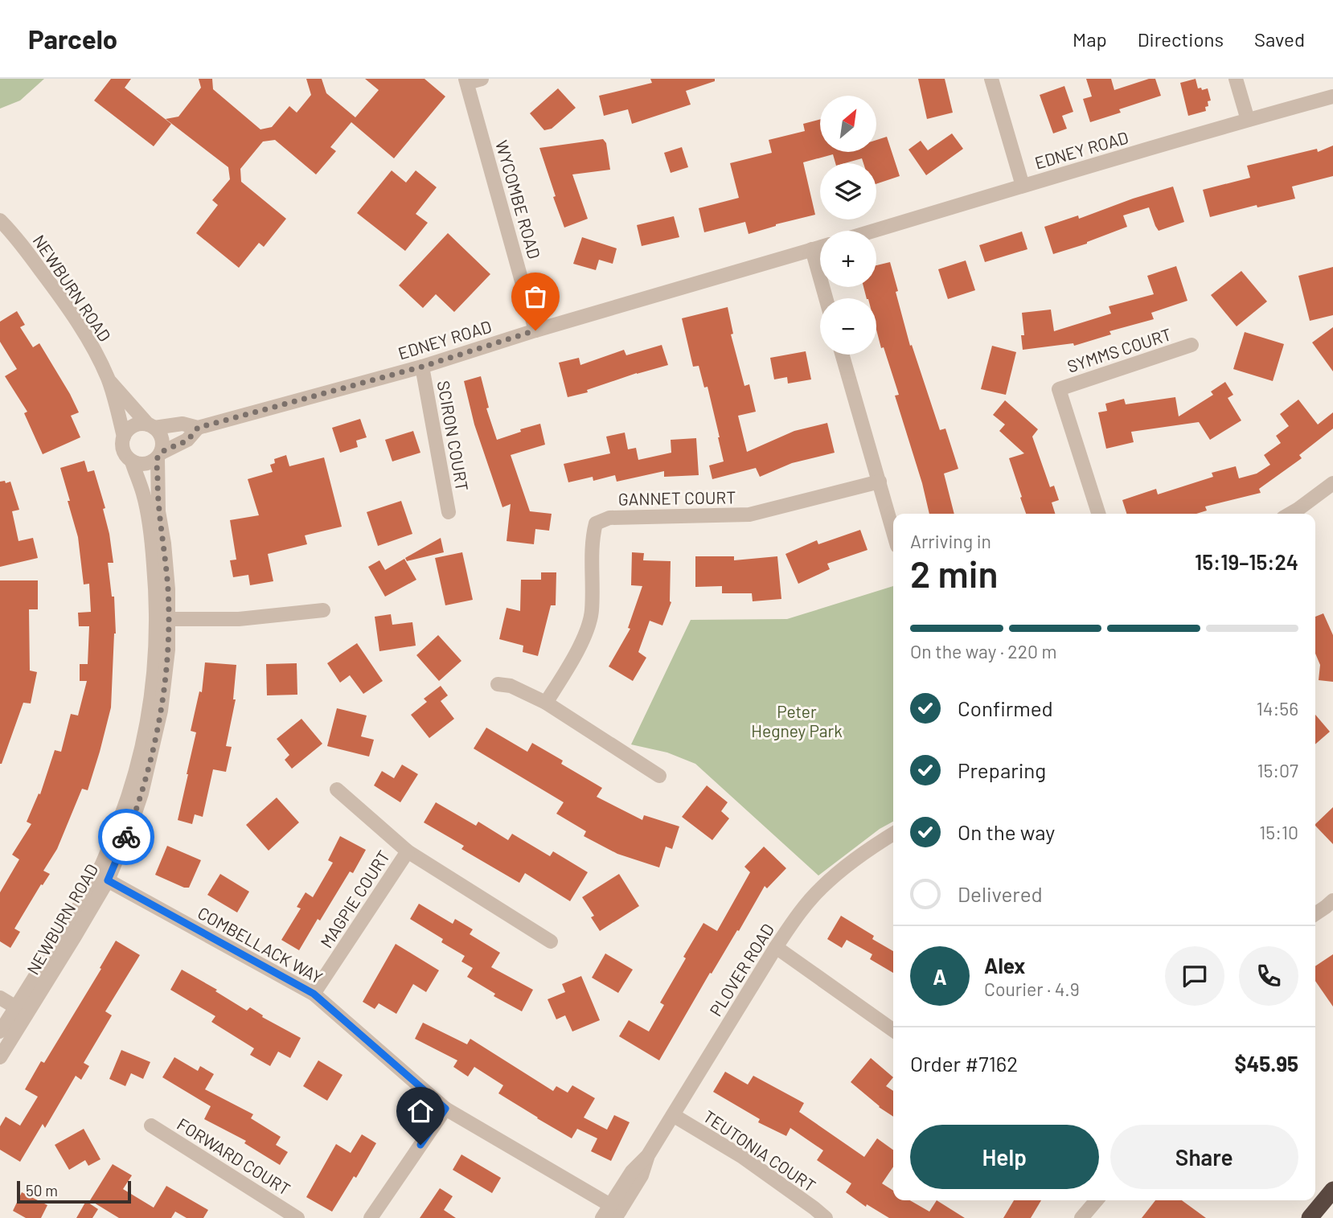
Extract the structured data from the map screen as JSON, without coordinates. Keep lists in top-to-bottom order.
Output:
{
  "streets": {
    "street": [
      "EDNEY ROAD",
      "WYCOMBE ROAD",
      "NEWBURN ROAD",
      "SYMMS COURT",
      "SCIRON COURT",
      "GANNET COURT",
      "MAGPIE COURT",
      "COMBELLACK WAY",
      "PLOVER ROAD",
      "TEUTONIA COURT",
      "FORWARD COURT"
    ]
  },
  "crossings": [
    ["EDNEY ROAD", "WYCOMBE ROAD"],
    ["EDNEY ROAD", "NEWBURN ROAD"],
    ["EDNEY ROAD", "SCIRON COURT"],
    ["NEWBURN ROAD", "COMBELLACK WAY"],
    ["MAGPIE COURT", "COMBELLACK WAY"],
    ["COMBELLACK WAY", "PLOVER ROAD"],
    ["PLOVER ROAD", "TEUTONIA COURT"]
  ],
  "parks": ["Peter Hegney Park"],
  "scale_bar": "50 m",
  "north": "top right",
  "page": {
    "header": "Parcelo",
    "nav": ["Map", "Directions", "Saved"],
    "map_buttons": ["+", "−"],
    "heading": ["2 min", "Arriving in", "15:19–15:24"],
    "panel": [
      "Alex",
      "Courier · 4.9",
      "Order #7162",
      "$45.95"
    ],
    "bar": "On the way · 220 m",
    "list": [
      ["Confirmed", "14:56"],
      ["Preparing", "15:07"],
      ["On the way", "15:10"],
      "Delivered"
    ],
    "round": "A",
    "buttons": ["Help", "Share"],
    "scale": "50 m"
  }
}
